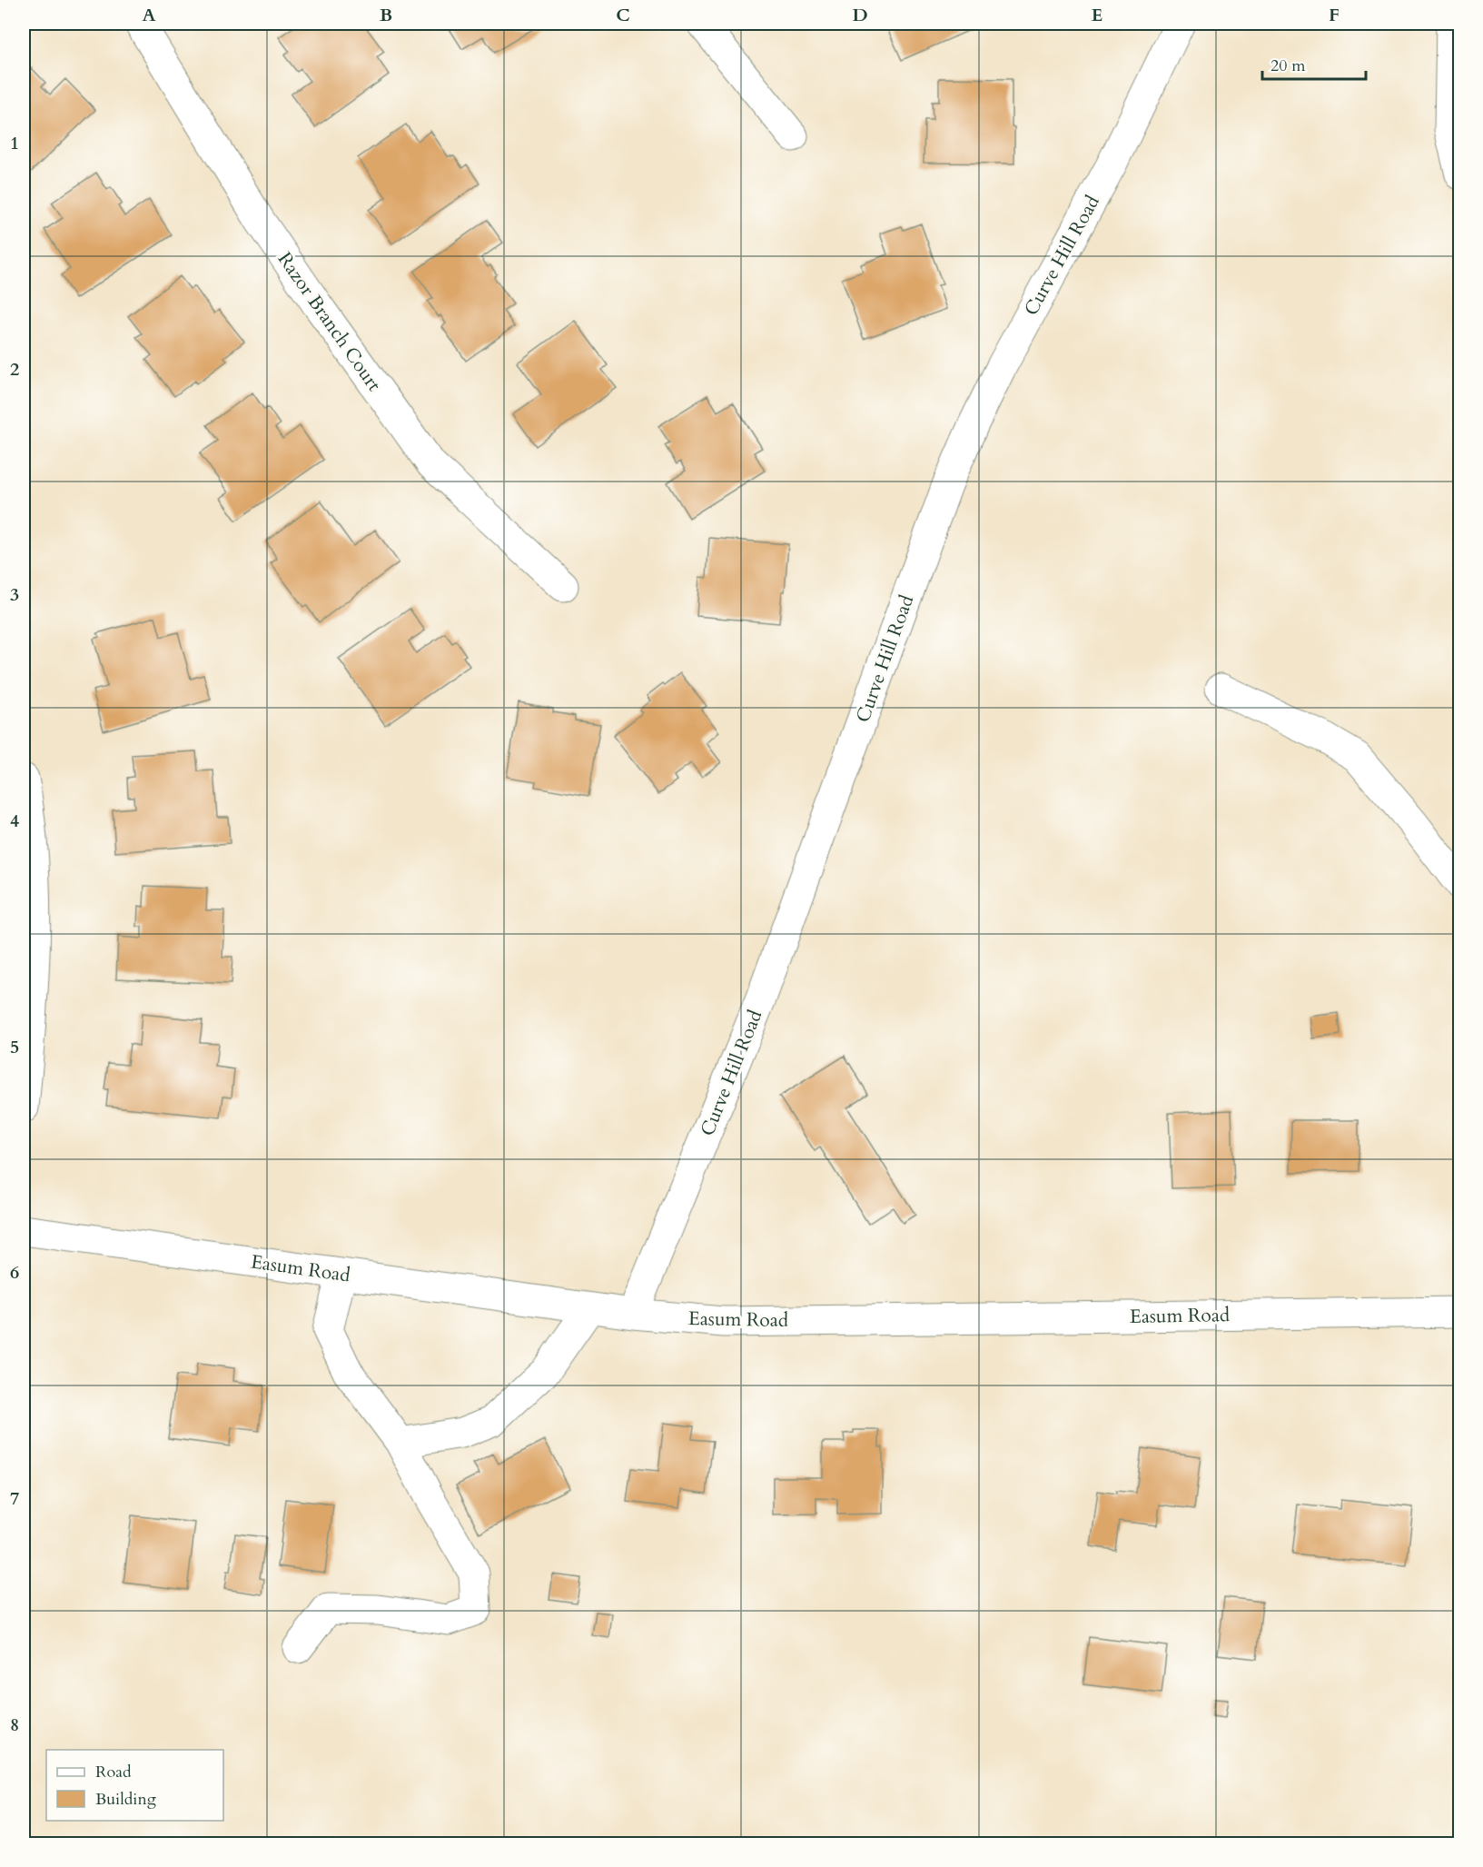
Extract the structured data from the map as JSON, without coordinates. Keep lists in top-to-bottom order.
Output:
{
  "streets": {
    "street": ["Curve Hill Road", "Razor Branch Court", "Easum Road"]
  },
  "crossings": [
    ["Curve Hill Road", "Easum Road"]
  ],
  "legend": ["Road", "Building"],
  "scale_bar": "20 m",
  "grid": {
    "columns": [
      "A",
      "B",
      "C",
      "D",
      "E",
      "F"
    ],
    "rows": [
      "1",
      "2",
      "3",
      "4",
      "5",
      "6",
      "7",
      "8"
    ]
  }
}
